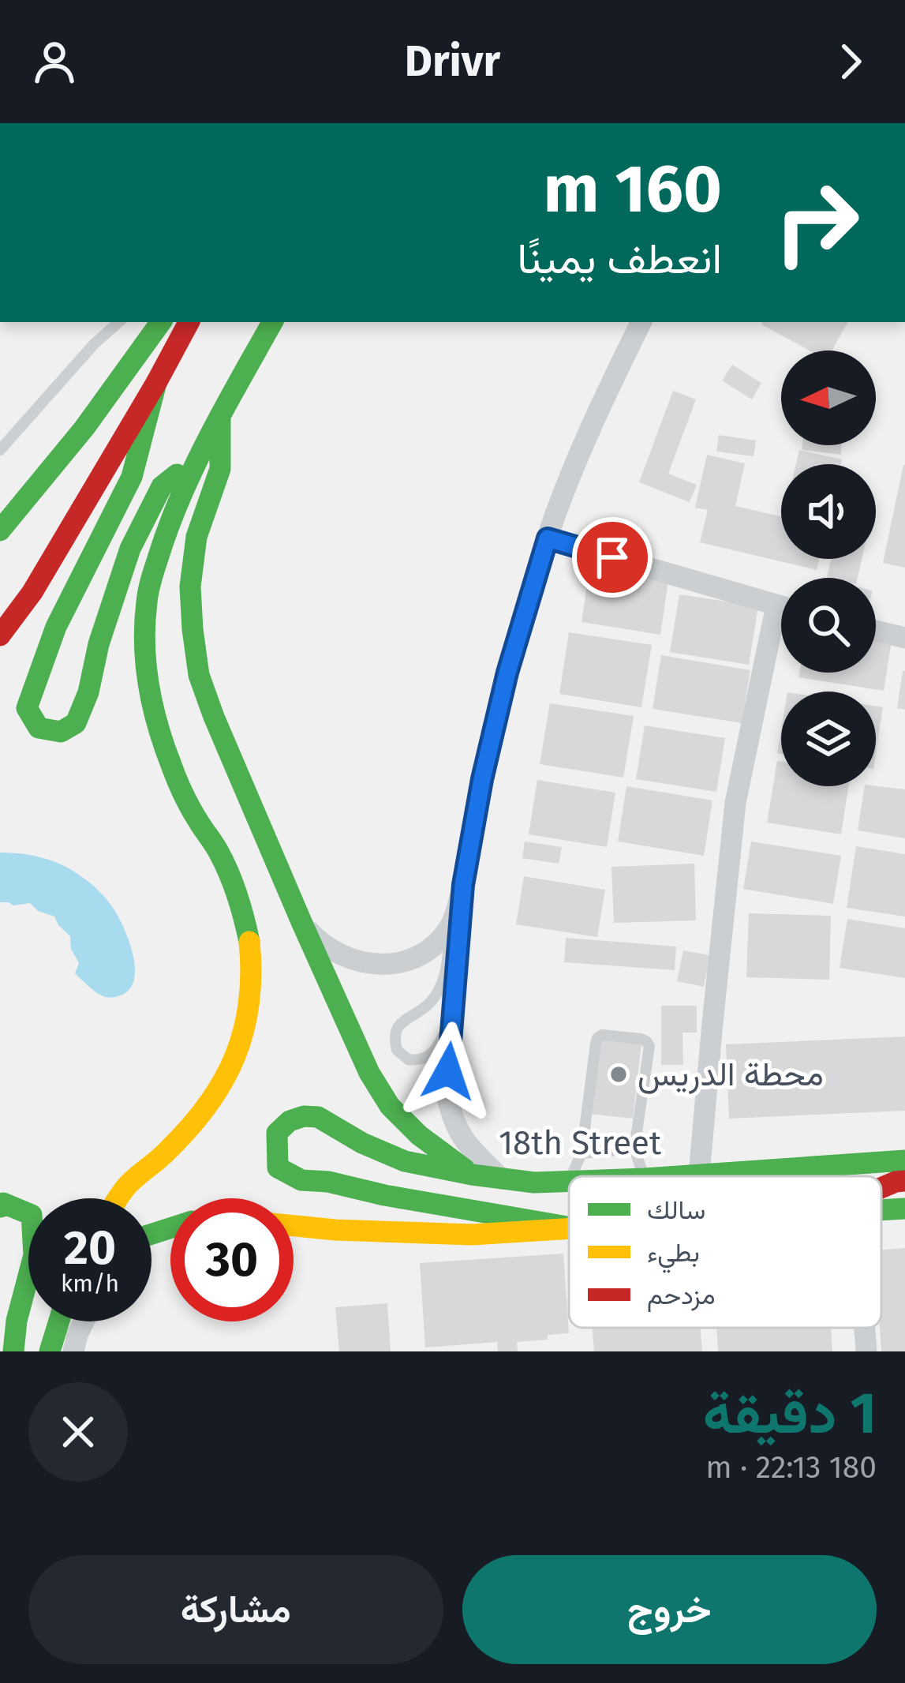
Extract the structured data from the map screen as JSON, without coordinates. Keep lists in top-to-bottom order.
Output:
{
  "streets": {
    "street": ["18th Street"]
  },
  "places": ["محطة الدريس"],
  "legend": ["سالك", "بطيء", "مزدحم"],
  "north": "left",
  "page": {
    "header": "Drivr",
    "turn": ["160 m", "انعطف يمينًا"],
    "speed": "20 km/h",
    "limit": "30",
    "heading": ["1 دقيقة", "180 m · 22:13"],
    "buttons": ["خروج", "مشاركة"]
  }
}
